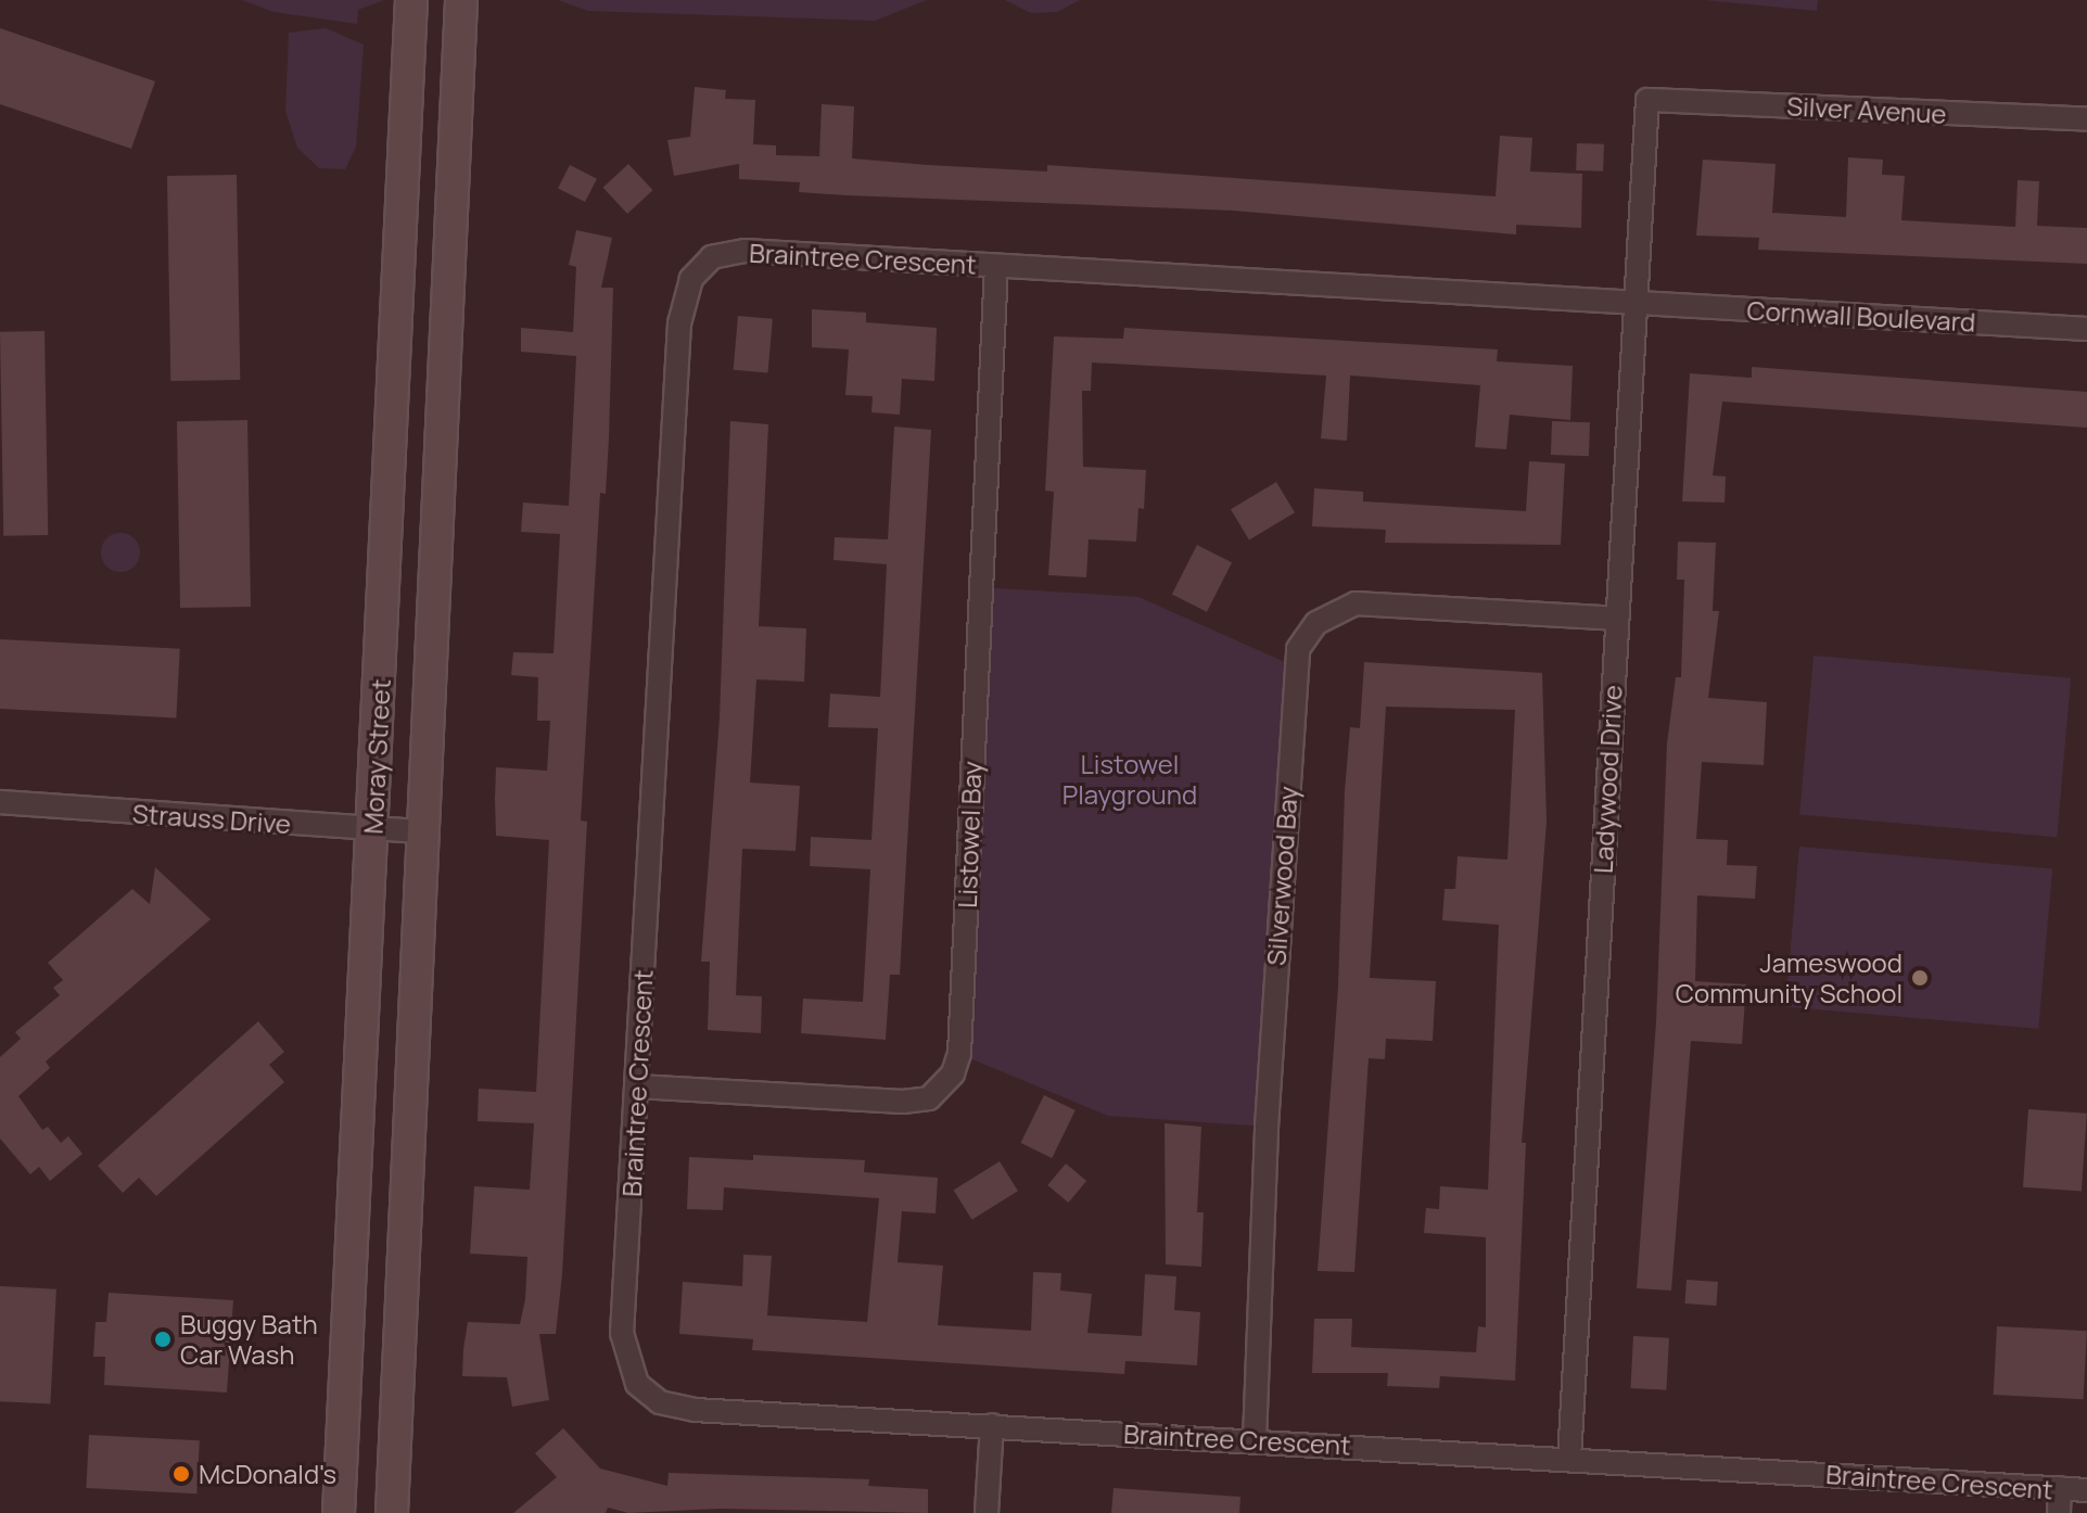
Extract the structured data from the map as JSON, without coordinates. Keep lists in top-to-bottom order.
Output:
{
  "streets": {
    "street": [
      "Silver Avenue",
      "Braintree Crescent",
      "Cornwall Boulevard",
      "Moray Street",
      "Ladywood Drive",
      "Strauss Drive",
      "Listowel Bay",
      "Silverwood Bay"
    ]
  },
  "crossings": [
    ["Silver Avenue", "Ladywood Drive"],
    ["Braintree Crescent", "Cornwall Boulevard"],
    ["Braintree Crescent", "Ladywood Drive"],
    ["Braintree Crescent", "Listowel Bay"],
    ["Braintree Crescent", "Silverwood Bay"],
    ["Cornwall Boulevard", "Ladywood Drive"],
    ["Moray Street", "Strauss Drive"],
    ["Ladywood Drive", "Silverwood Bay"]
  ],
  "parks": ["Listowel Playground"],
  "places": ["Jameswood Community School", "Buggy Bath Car Wash", "McDonald's"]
}
